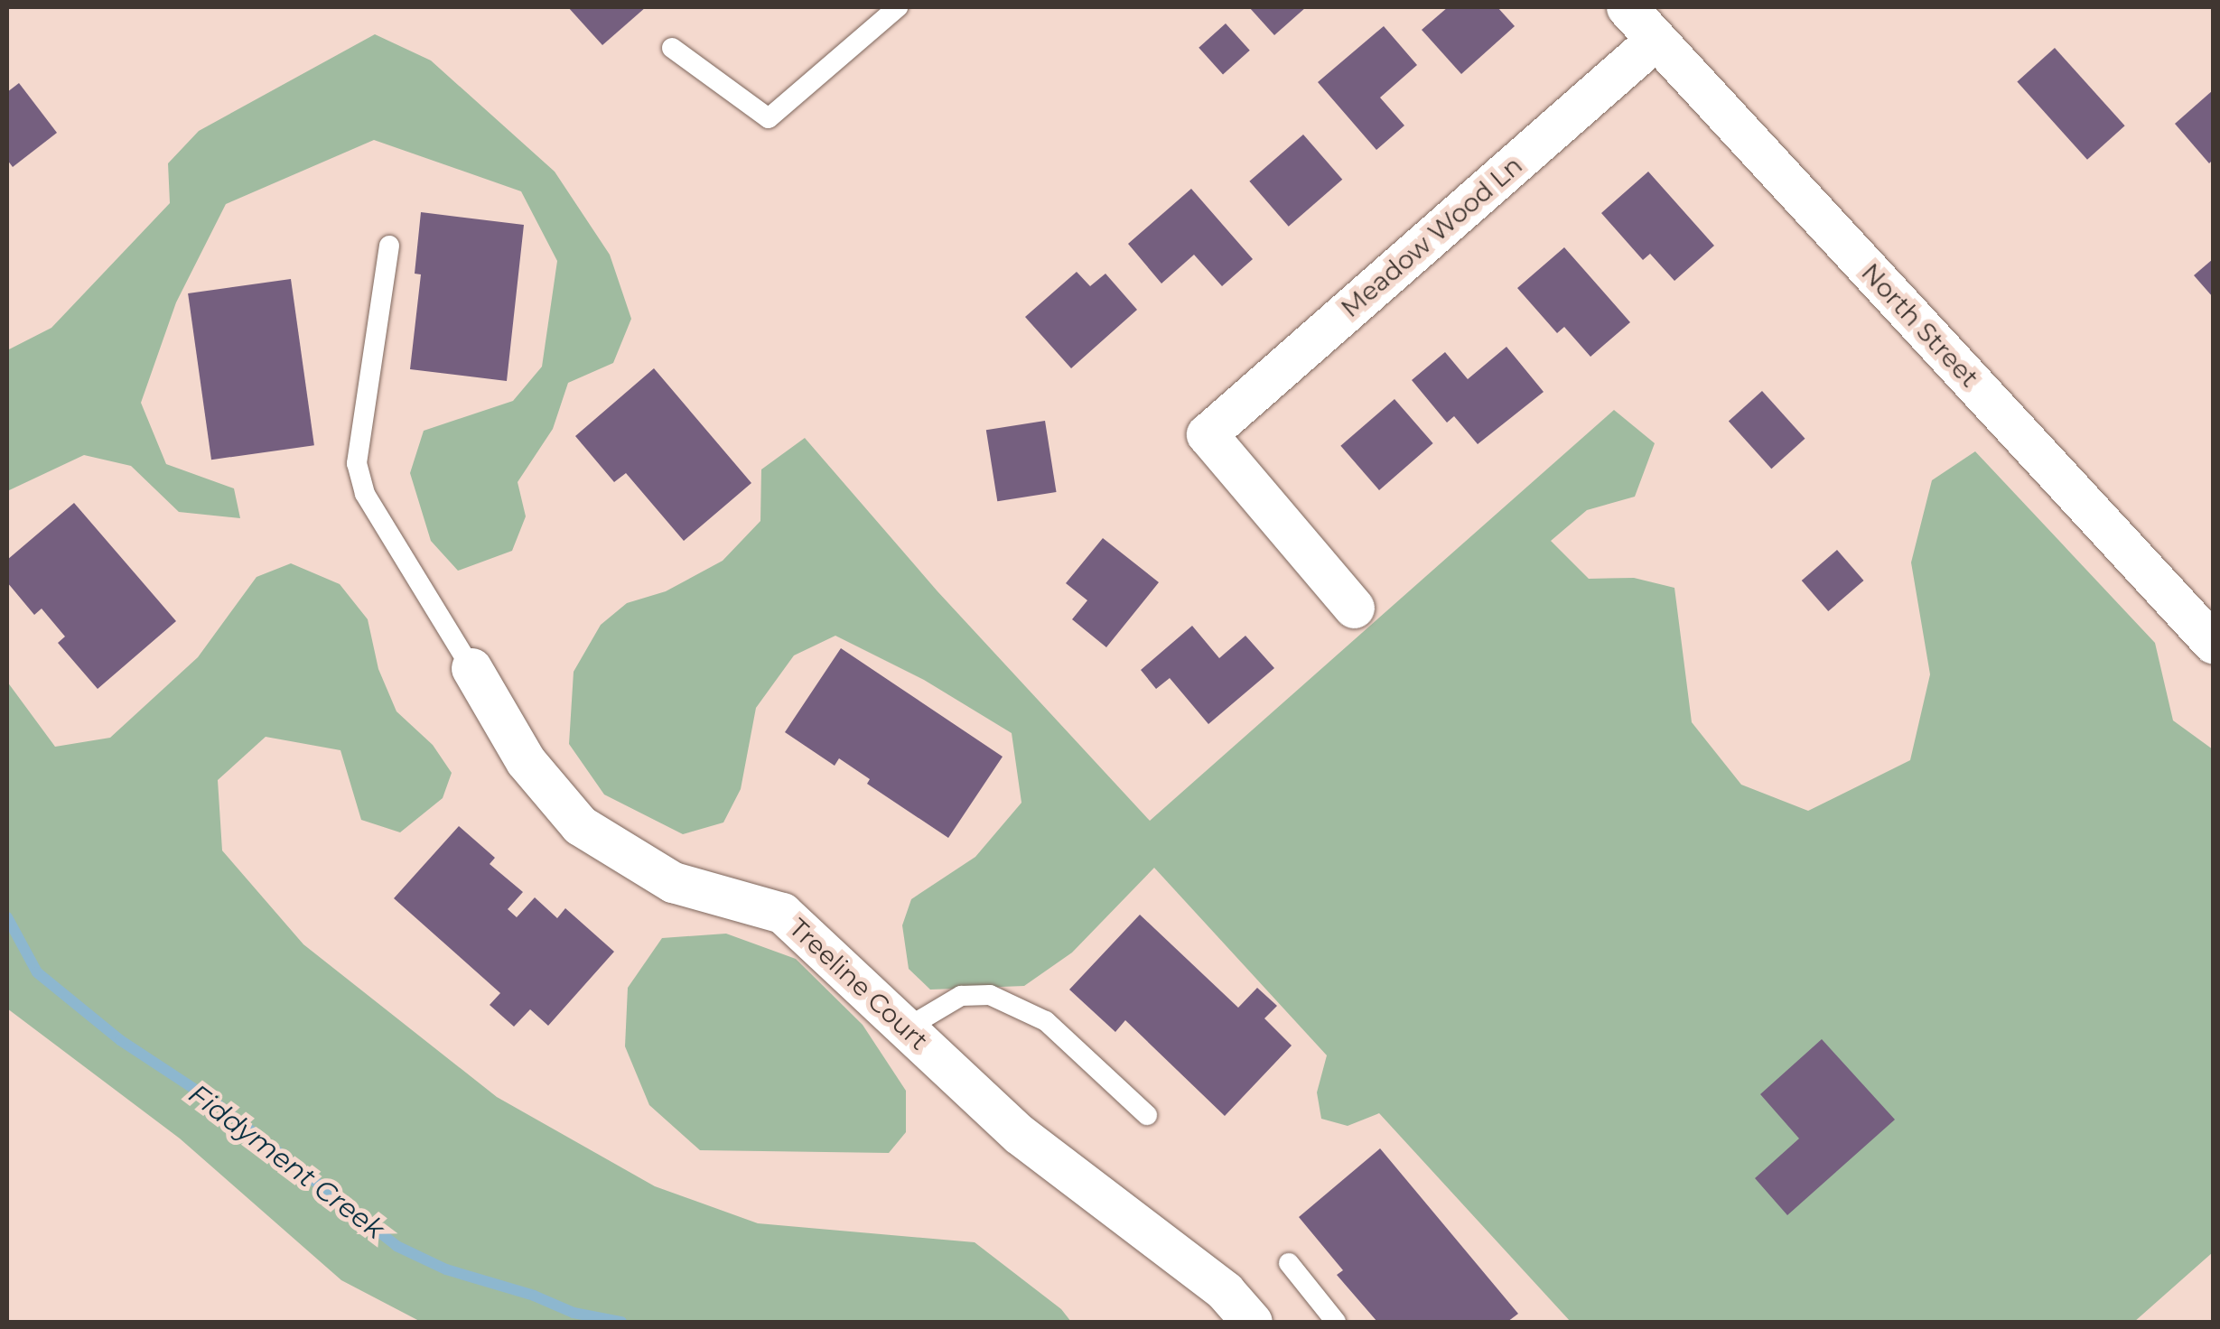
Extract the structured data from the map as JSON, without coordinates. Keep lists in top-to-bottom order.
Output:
{
  "streets": {
    "street": ["Meadow Wood Ln", "North Street", "Treeline Court"]
  },
  "crossings": [
    ["Meadow Wood Ln", "North Street"]
  ],
  "water": ["Fiddyment Creek"]
}
